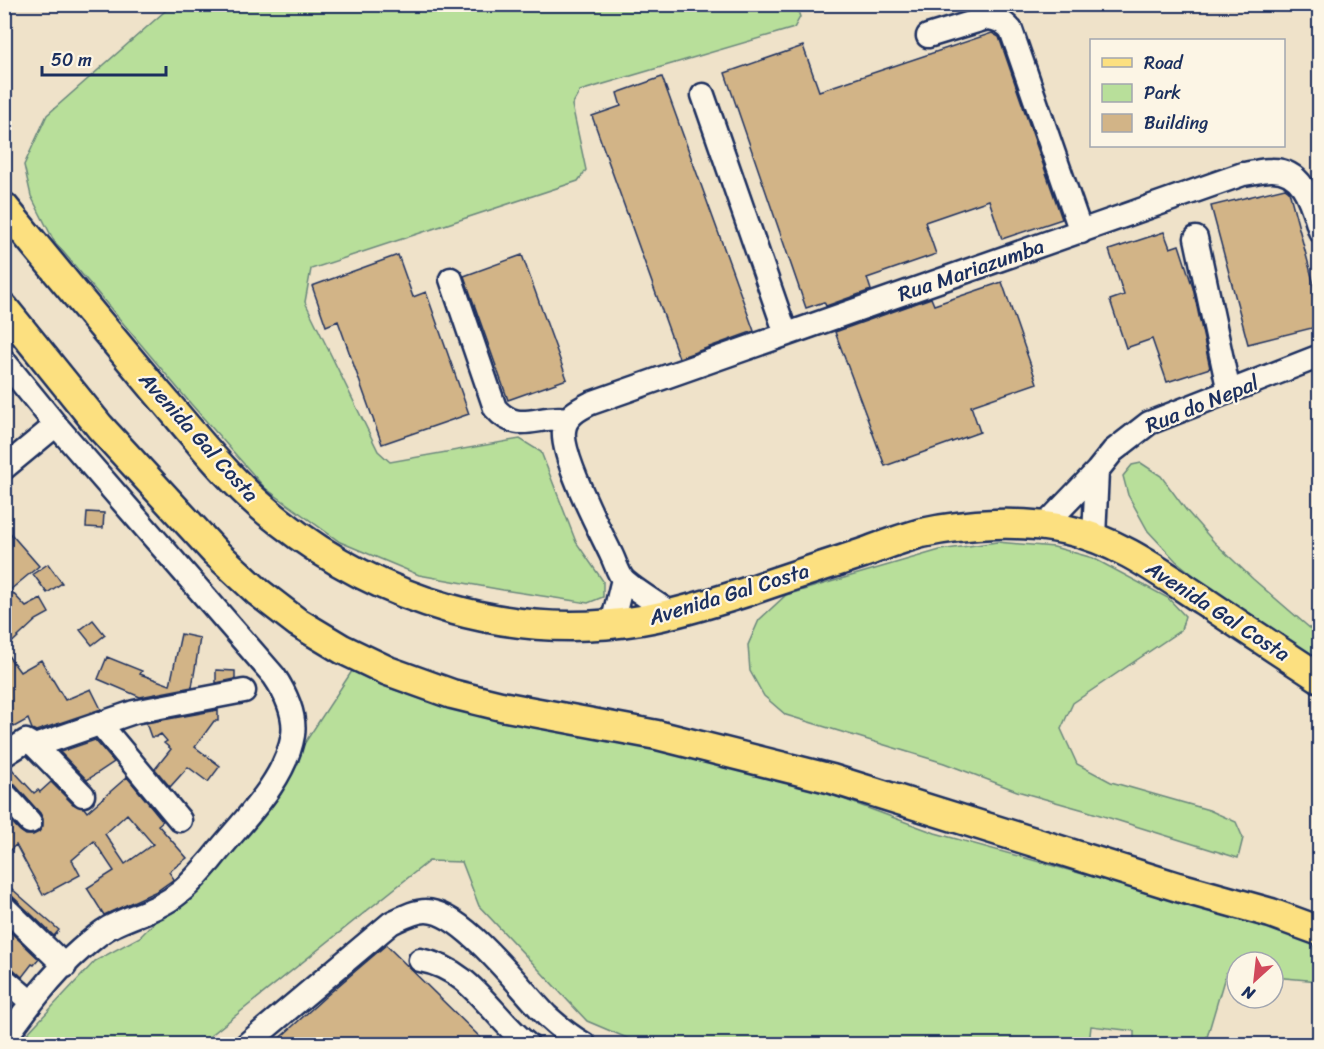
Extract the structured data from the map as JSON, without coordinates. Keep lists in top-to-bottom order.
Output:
{
  "streets": {
    "main road": ["Avenida Gal Costa"],
    "street": ["Rua Mariazumba", "Rua do Nepal"]
  },
  "crossings": [
    ["Rua do Nepal", "Avenida Gal Costa"]
  ],
  "legend": ["Road", "Park", "Building"],
  "scale_bar": "50 m",
  "north": "bottom left"
}
